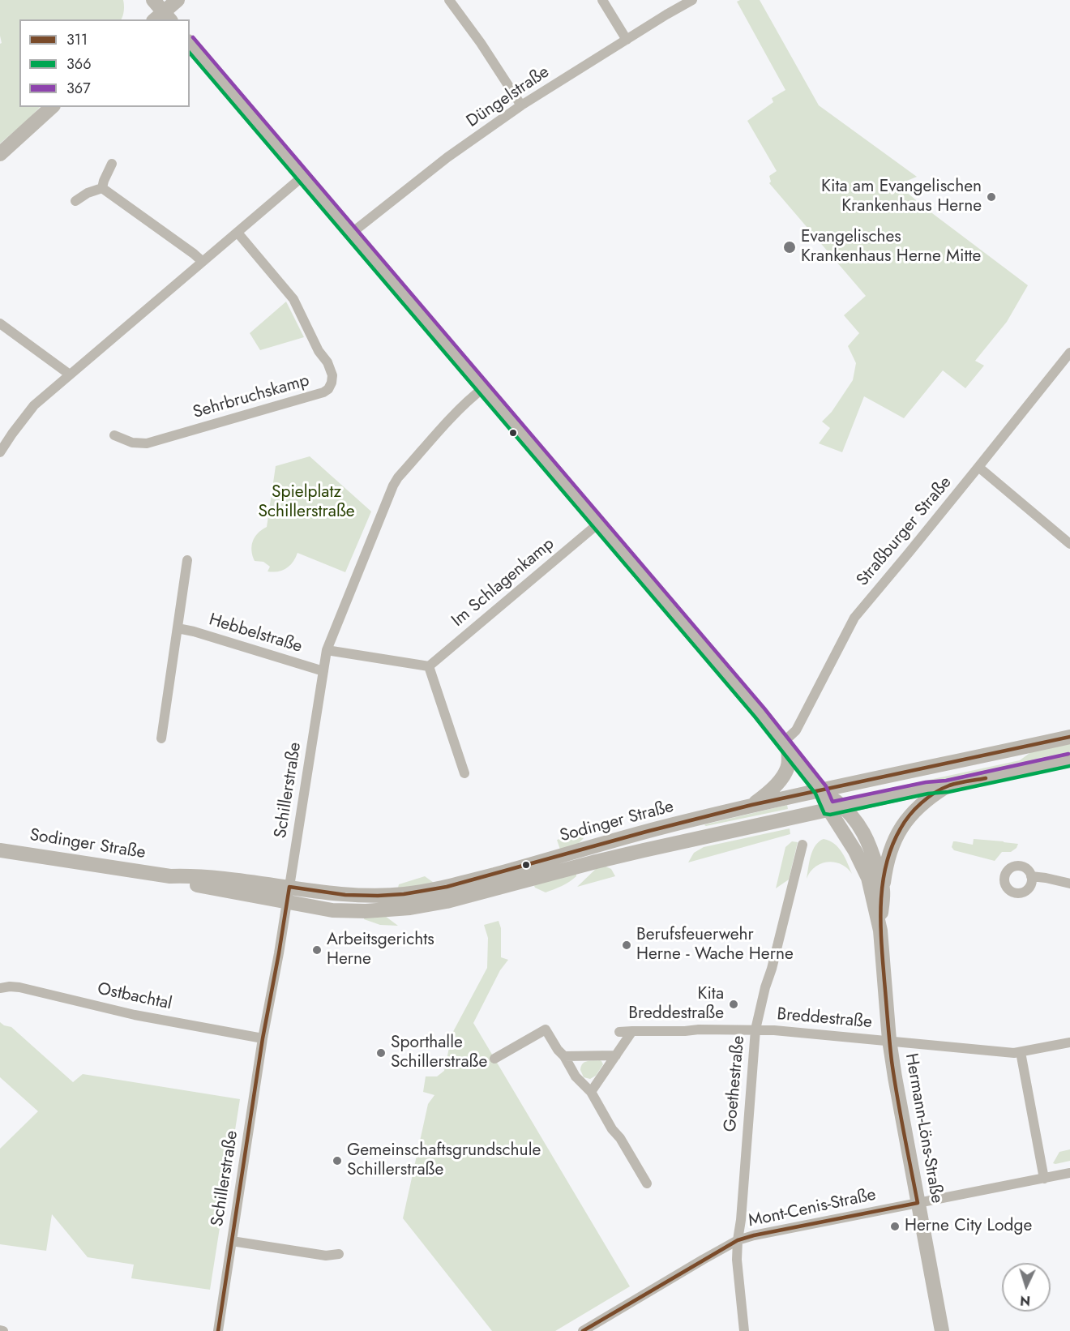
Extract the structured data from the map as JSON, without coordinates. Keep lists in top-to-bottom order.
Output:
{
  "streets": {
    "main road": ["Sodinger Straße", "Hermann-Löns-Straße"],
    "street": [
      "Düngelstraße",
      "Sehrbruchskamp",
      "Straßburger Straße",
      "Im Schlagenkamp",
      "Hebbelstraße",
      "Schillerstraße",
      "Ostbachtal",
      "Breddestraße",
      "Goethestraße",
      "Mont-Cenis-Straße"
    ]
  },
  "crossings": [
    ["Düngelstraße", "Hermann-Löns-Straße"],
    ["Straßburger Straße", "Hermann-Löns-Straße"],
    ["Im Schlagenkamp", "Hermann-Löns-Straße"],
    ["Hebbelstraße", "Schillerstraße"],
    ["Schillerstraße", "Sodinger Straße"],
    ["Schillerstraße", "Ostbachtal"],
    ["Schillerstraße", "Hermann-Löns-Straße"],
    ["Sodinger Straße", "Hermann-Löns-Straße"],
    ["Breddestraße", "Goethestraße"],
    ["Breddestraße", "Hermann-Löns-Straße"],
    ["Goethestraße", "Mont-Cenis-Straße"],
    ["Hermann-Löns-Straße", "Mont-Cenis-Straße"]
  ],
  "parks": ["Spielplatz Schillerstraße"],
  "places": [
    "Kita am Evangelischen Krankenhaus Herne",
    "Evangelisches Krankenhaus Herne Mitte",
    "Berufsfeuerwehr Herne - Wache Herne",
    "Arbeitsgerichts Herne",
    "Kita Breddestraße",
    "Sporthalle Schillerstraße",
    "Gemeinschaftsgrundschule Schillerstraße",
    "Herne City Lodge"
  ],
  "lines": ["transit line 367", "transit line 366", "transit line 311"],
  "legend": ["311", "366", "367"],
  "north": "bottom"
}
